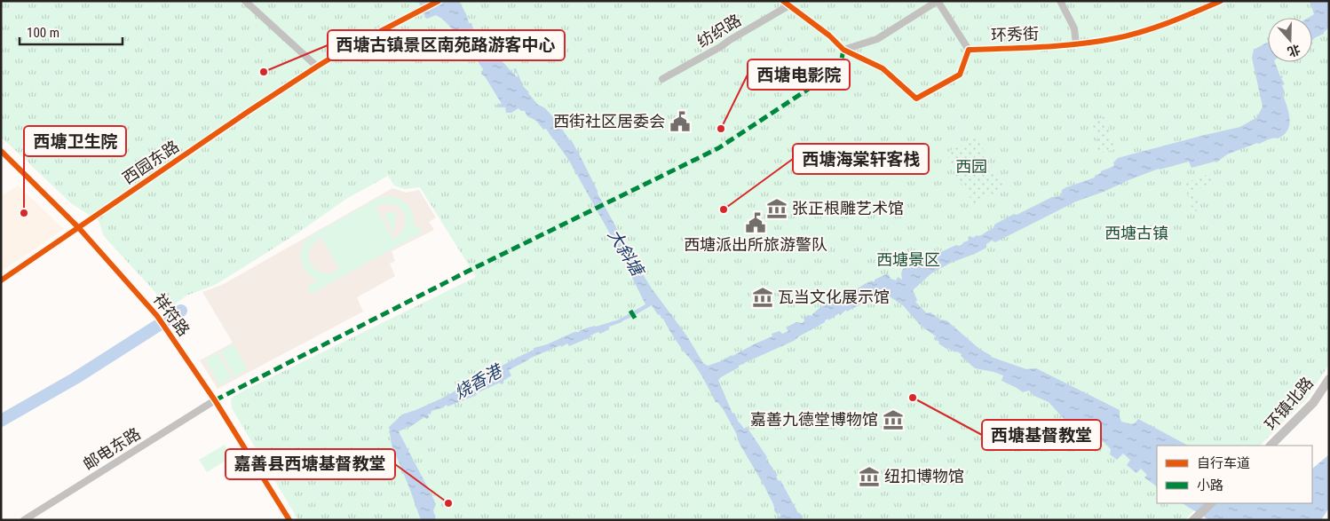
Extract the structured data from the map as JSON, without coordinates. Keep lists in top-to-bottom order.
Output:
{
  "streets": {
    "street": [
      "纺织路",
      "环秀街",
      "西园东路",
      "祥符路",
      "环镇北路",
      "邮电东路"
    ]
  },
  "crossings": [
    ["西园东路", "祥符路"],
    ["祥符路", "邮电东路"]
  ],
  "water": ["大斜塘", "烧香港"],
  "parks": ["西园", "西塘古镇", "西塘景区"],
  "places": {
    "other": [
      "西塘古镇景区南苑路游客中心",
      "西塘电影院",
      "西塘海棠轩客栈",
      "西塘卫生院",
      "西塘基督教堂",
      "嘉善县西塘基督教堂"
    ],
    "public building": ["西街社区居委会", "西塘派出所旅游警队"],
    "museum": [
      "张正根雕艺术馆",
      "瓦当文化展示馆",
      "嘉善九德堂博物馆",
      "纽扣博物馆"
    ]
  },
  "legend": ["自行车道", "小路"],
  "scale_bar": "100 m",
  "north": "bottom"
}
